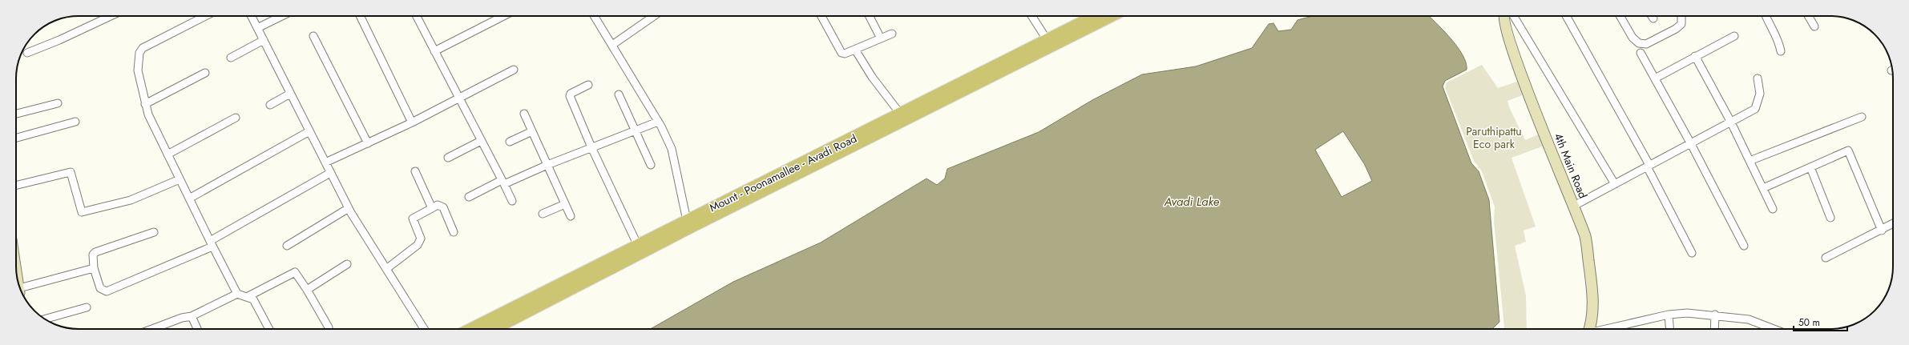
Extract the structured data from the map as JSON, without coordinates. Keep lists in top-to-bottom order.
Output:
{
  "streets": {
    "main road": ["4th Main Road", "Mount - Poonamallee - Avadi Road"]
  },
  "water": ["Avadi Lake"],
  "parks": ["Paruthipattu Eco park"],
  "scale_bar": "50 m"
}
